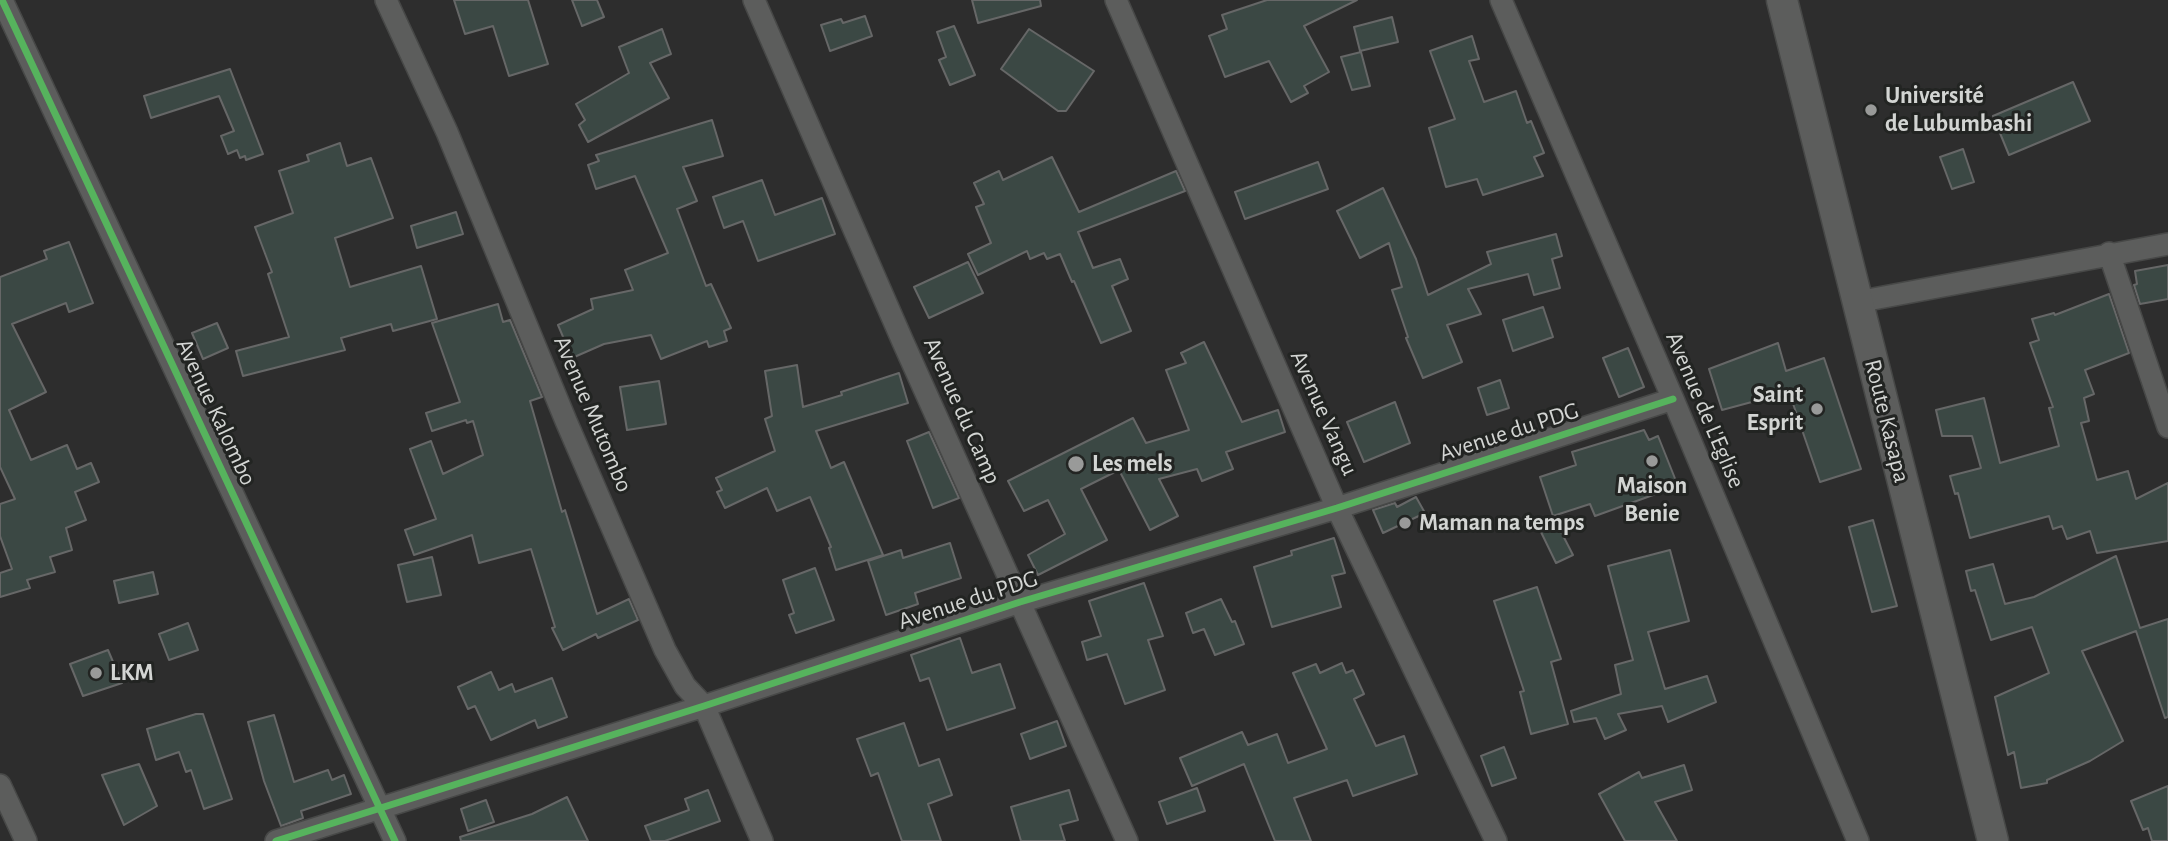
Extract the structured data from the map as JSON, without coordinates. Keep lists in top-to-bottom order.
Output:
{
  "streets": {
    "main road": ["Route Kasapa"],
    "street": [
      "Avenue de L'Eglise",
      "Avenue du Camp",
      "Avenue Kalombo",
      "Avenue Vangu",
      "Avenue Mutombo",
      "Avenue du PDG"
    ]
  },
  "crossings": [
    ["Avenue de L'Eglise", "Avenue du PDG"],
    ["Avenue du Camp", "Avenue du PDG"],
    ["Avenue Kalombo", "Avenue du PDG"],
    ["Avenue Vangu", "Avenue du PDG"],
    ["Avenue Mutombo", "Avenue du PDG"]
  ],
  "places": [
    "Université de Lubumbashi",
    "Saint Esprit",
    "Maison Benie",
    "Les mels",
    "Maman na temps",
    "LKM"
  ]
}
